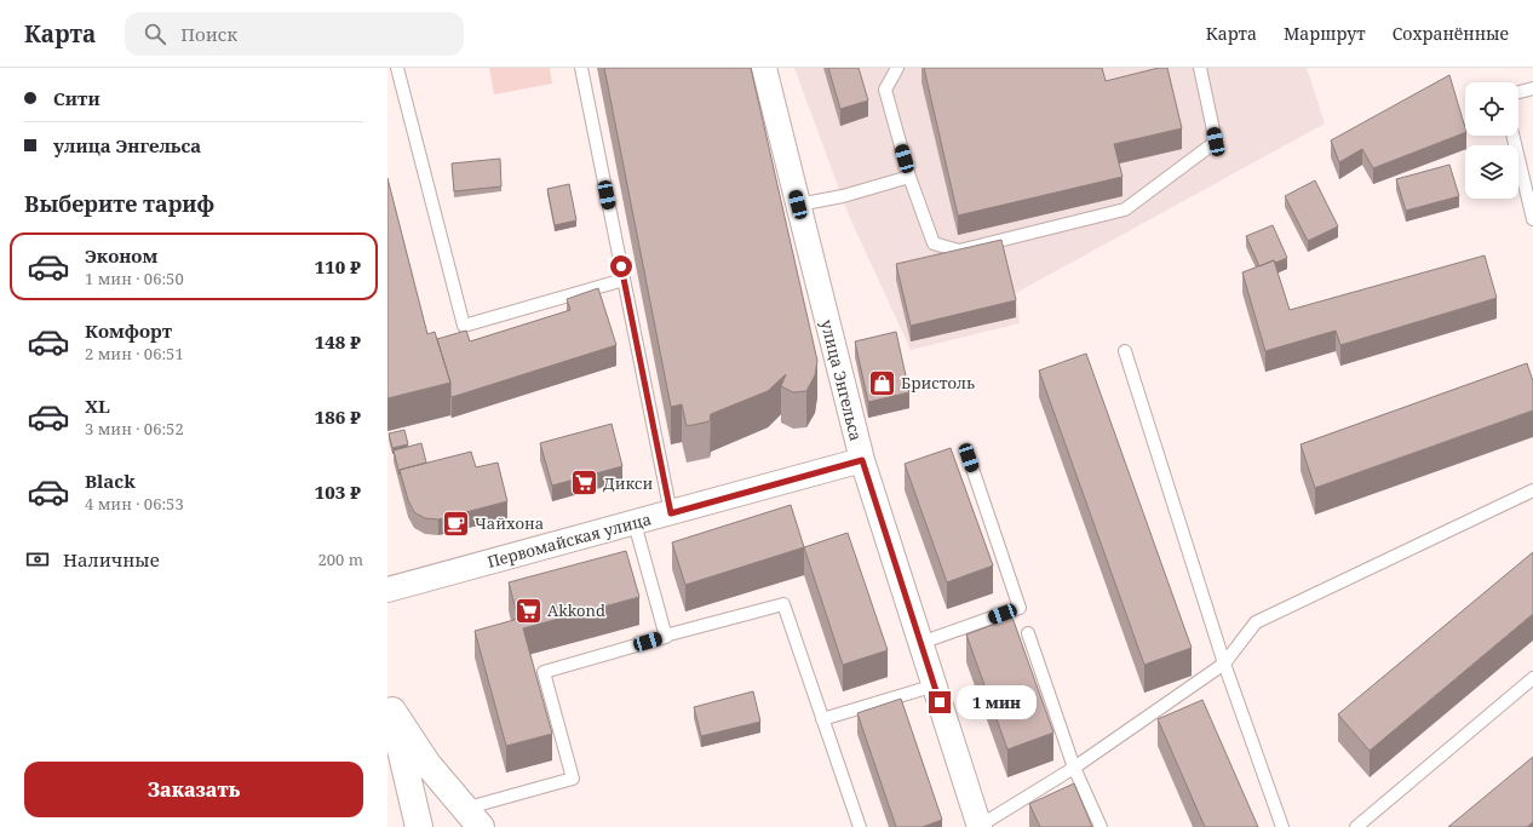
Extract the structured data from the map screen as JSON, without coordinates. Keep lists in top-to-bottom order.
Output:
{
  "streets": {
    "street": ["улица Энгельса", "Первомайская улица"]
  },
  "crossings": [
    ["улица Энгельса", "Первомайская улица"]
  ],
  "places": {
    "shop": ["Бристоль"],
    "supermarket": ["Дикси", "Akkond"],
    "cafe": ["Чайхона"]
  },
  "page": {
    "header": "Карта",
    "search": "Поиск",
    "nav": ["Карта", "Маршрут", "Сохранённые"],
    "banner": ["Сити", "улица Энгельса"],
    "heading": "Выберите тариф",
    "list": [
      {
        "name": "Эконом",
        "note": "1 мин · 06:50",
        "value": "110 ₽"
      },
      {
        "name": "Комфорт",
        "note": "2 мин · 06:51",
        "value": "148 ₽"
      },
      {
        "name": "XL",
        "note": "3 мин · 06:52",
        "value": "186 ₽"
      },
      {
        "name": "Black",
        "note": "4 мин · 06:53",
        "value": "103 ₽"
      }
    ],
    "pay": ["Наличные", "200 m"],
    "bubble": "1 мин",
    "buttons": "Заказать"
  }
}
